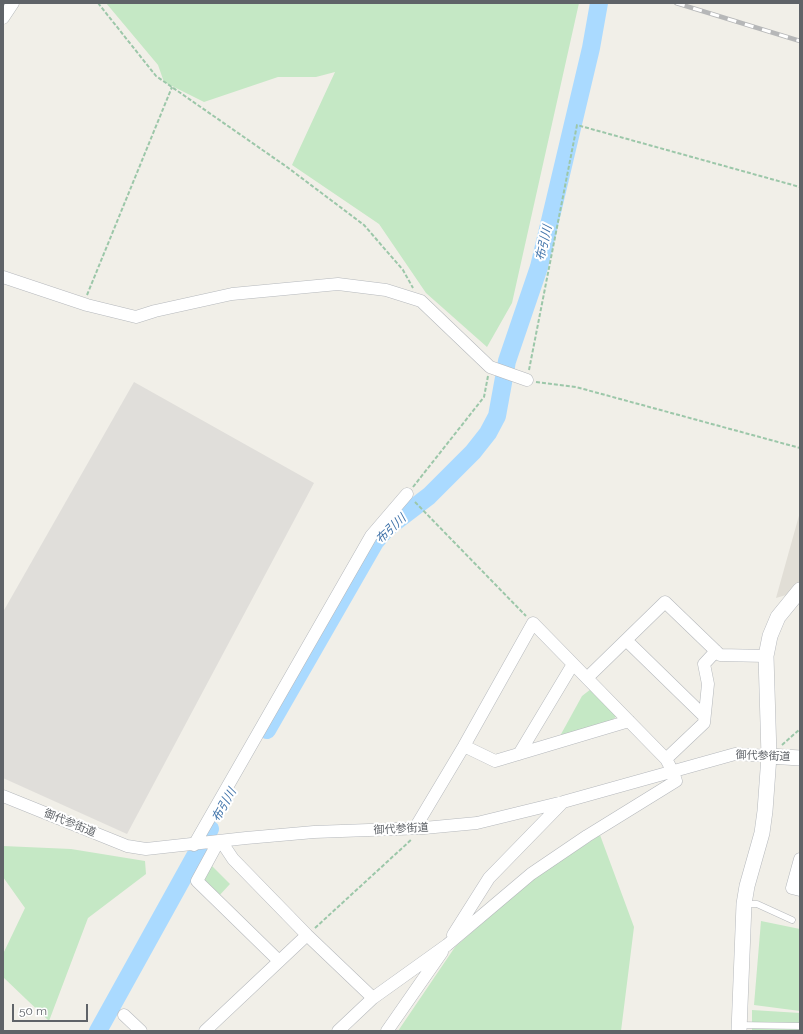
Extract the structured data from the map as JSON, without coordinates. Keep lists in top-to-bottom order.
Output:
{
  "streets": {
    "street": ["御代参街道"]
  },
  "water": ["布引川"],
  "scale_bar": "50 m"
}
